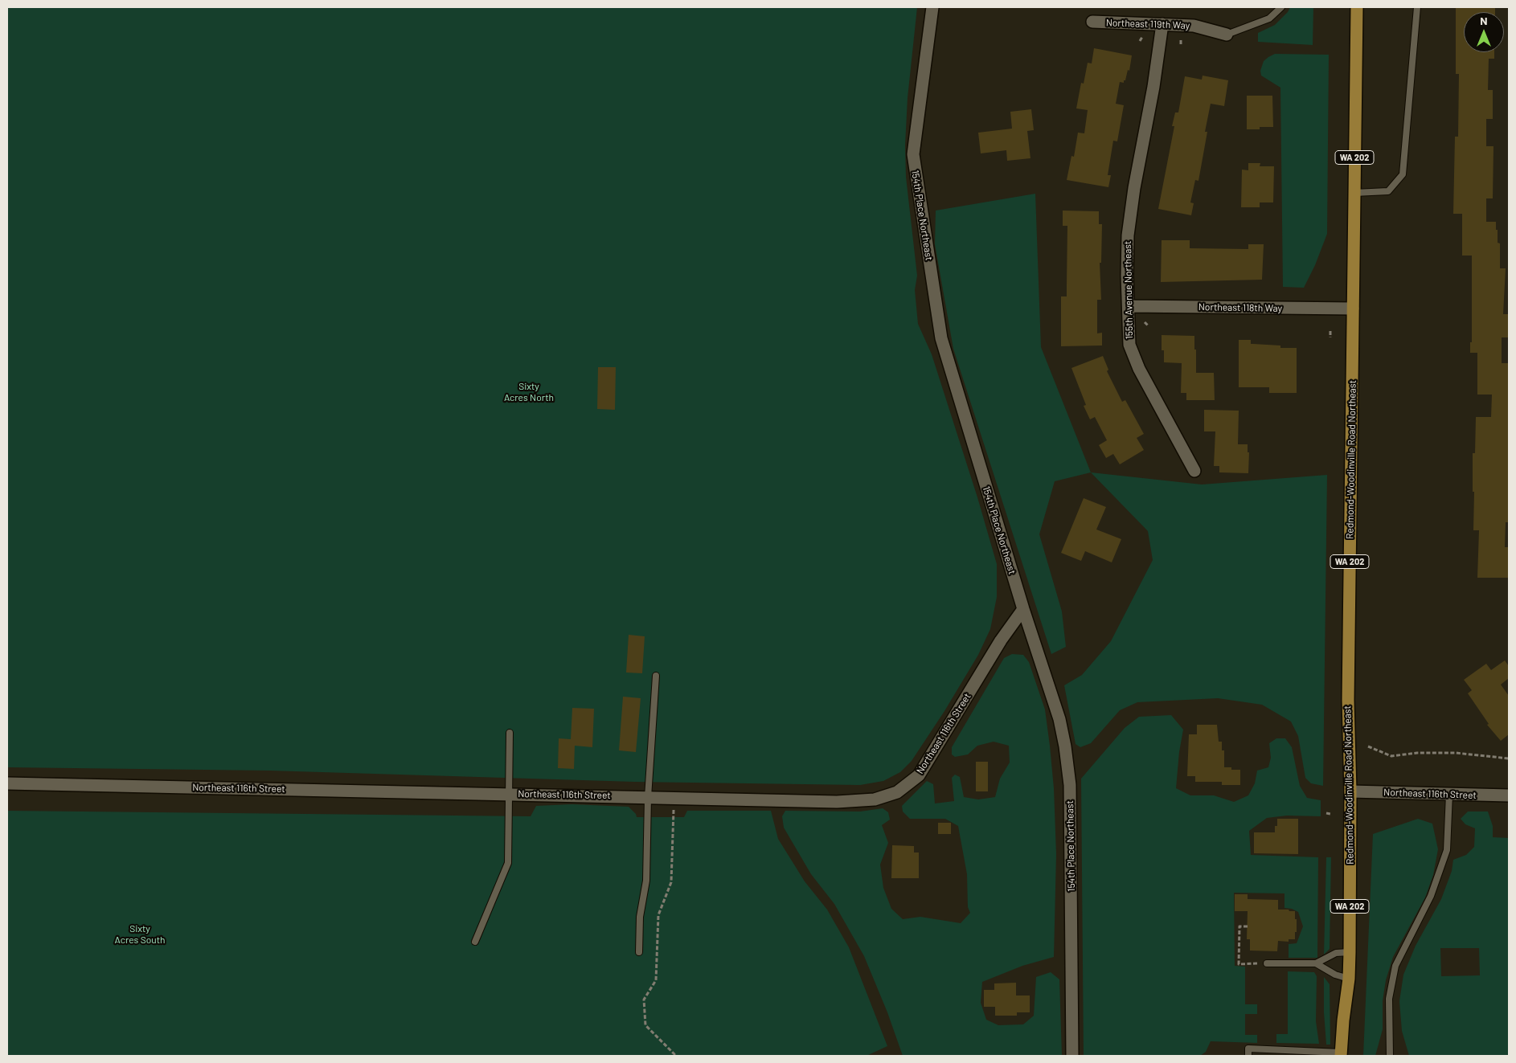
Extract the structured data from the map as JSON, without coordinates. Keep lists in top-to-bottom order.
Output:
{
  "streets": {
    "main road": ["WA 202", "Redmond-Woodinville Road Northeast"],
    "street": [
      "Northeast 119th Way",
      "154th Place Northeast",
      "155th Avenue Northeast",
      "Northeast 118th Way",
      "Northeast 116th Street"
    ]
  },
  "crossings": [
    ["Northeast 119th Way", "155th Avenue Northeast"],
    ["154th Place Northeast", "Northeast 116th Street"],
    ["155th Avenue Northeast", "Northeast 118th Way"],
    ["Northeast 118th Way", "Redmond-Woodinville Road Northeast"],
    ["Redmond-Woodinville Road Northeast", "Northeast 116th Street"]
  ],
  "parks": ["Sixty Acres North", "Sixty Acres South"],
  "north": "top"
}
